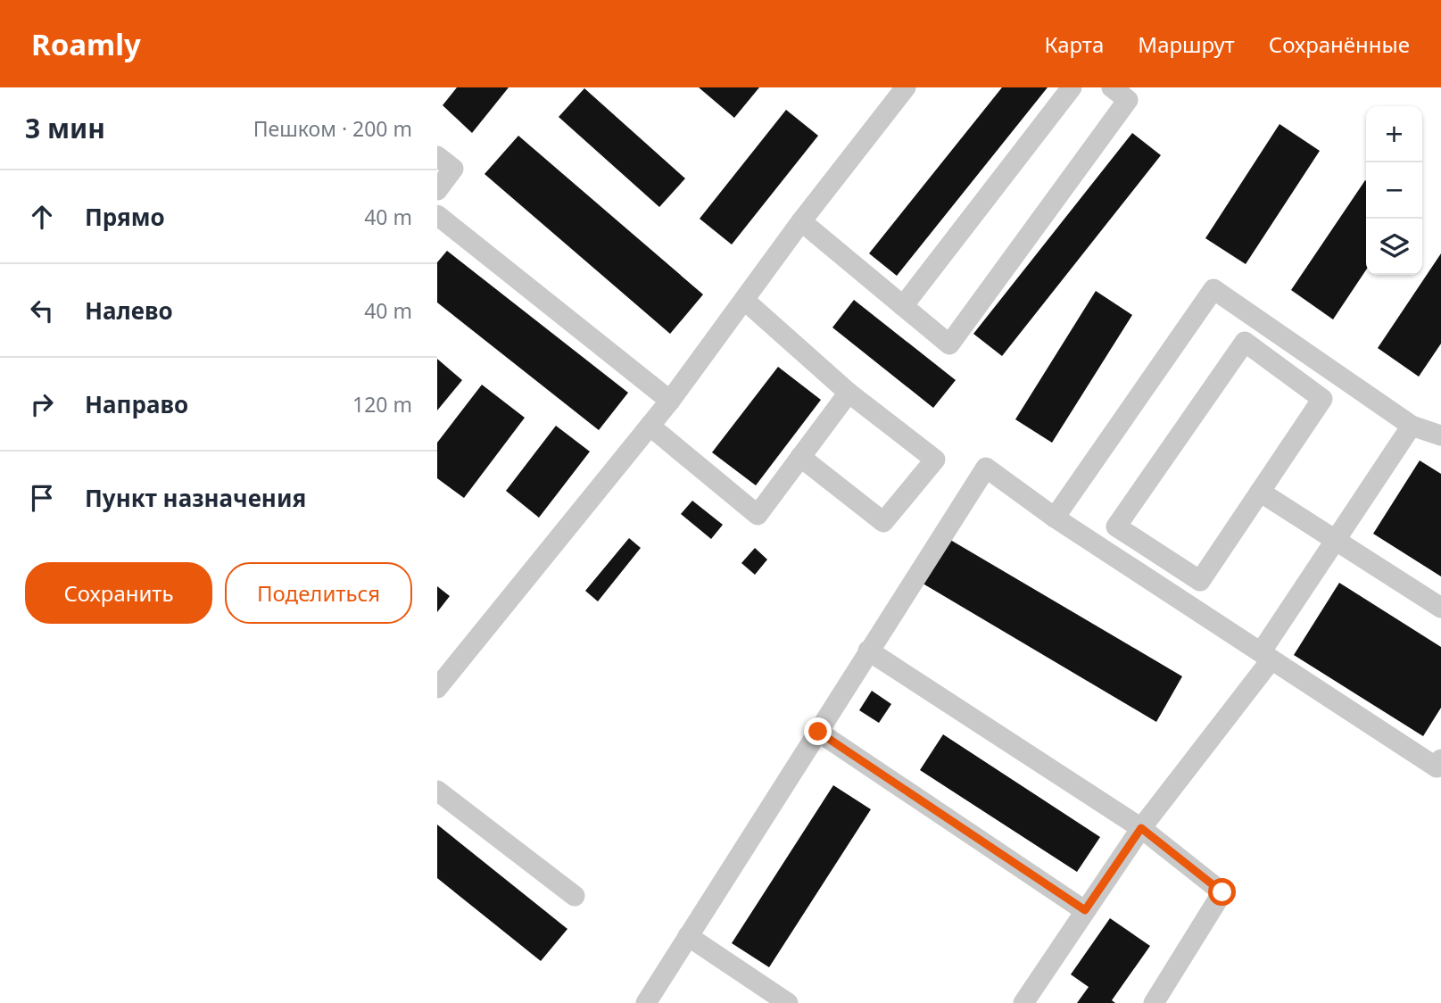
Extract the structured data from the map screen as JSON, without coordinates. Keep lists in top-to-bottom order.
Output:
{
  "page": {
    "header": "Roamly",
    "nav": ["Карта", "Маршрут", "Сохранённые"],
    "heading": ["3 мин", "Пешком · 200 m"],
    "map_buttons": ["+", "−"],
    "list": [
      ["Прямо", "40 m"],
      ["Налево", "40 m"],
      ["Направо", "120 m"],
      "Пункт назначения"
    ],
    "buttons": ["Сохранить", "Поделиться"]
  }
}
